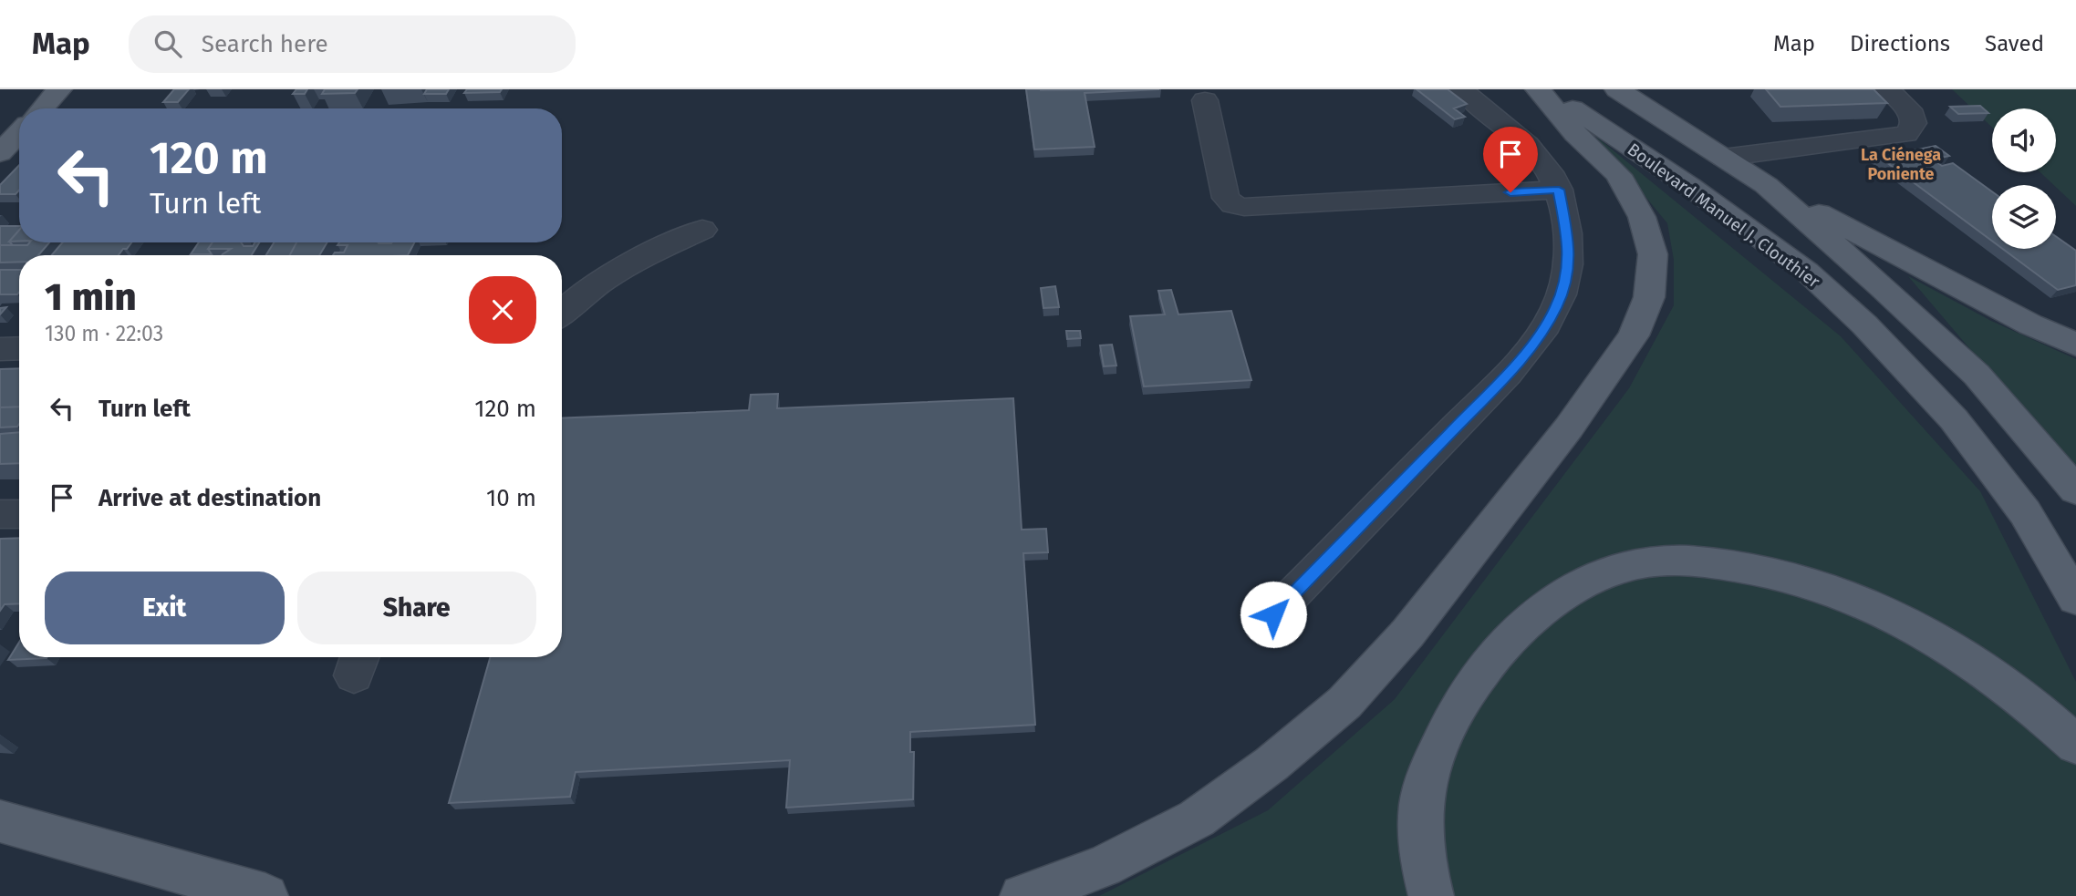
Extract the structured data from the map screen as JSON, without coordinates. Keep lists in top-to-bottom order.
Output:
{
  "streets": {
    "main road": ["Boulevard Manuel J. Clouthier"]
  },
  "districts": ["La Ciénega Poniente"],
  "page": {
    "header": "Map",
    "search": "Search here",
    "nav": ["Map", "Directions", "Saved"],
    "turn": ["120 m", "Turn left"],
    "heading": ["1 min", "130 m · 22:03"],
    "list": [
      {
        "name": "Turn left",
        "value": "120 m"
      },
      {
        "name": "Arrive at destination",
        "value": "10 m"
      }
    ],
    "buttons": ["Exit", "Share"]
  }
}
